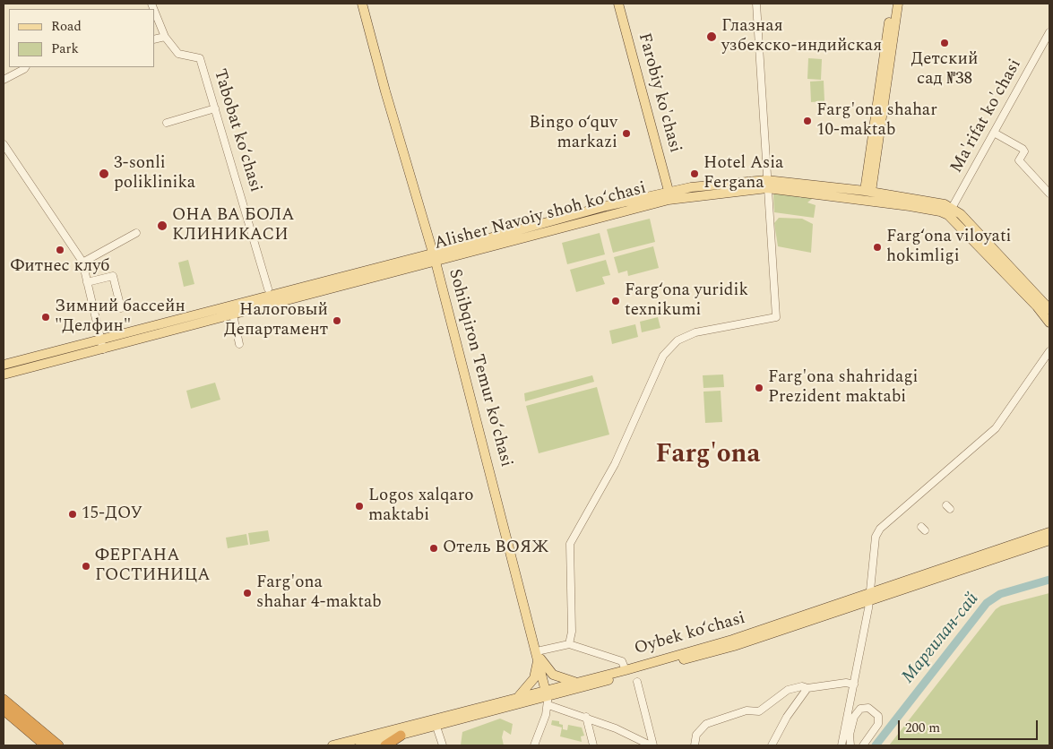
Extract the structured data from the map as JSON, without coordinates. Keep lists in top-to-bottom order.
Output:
{
  "streets": {
    "main road": [
      "Farobiy ko'chasi",
      "Alisher Navoiy shoh koʻchasi",
      "Sohibqiron Temur koʻchasi",
      "Oybek ko‘chasi"
    ],
    "street": ["Ma'rifat ko'chasi", "Tabobat koʻchasi"]
  },
  "crossings": [
    ["Farobiy ko'chasi", "Alisher Navoiy shoh koʻchasi"],
    ["Ma'rifat ko'chasi", "Alisher Navoiy shoh koʻchasi"],
    ["Alisher Navoiy shoh koʻchasi", "Sohibqiron Temur koʻchasi"],
    ["Sohibqiron Temur koʻchasi", "Oybek ko‘chasi"]
  ],
  "districts": ["Farg'ona"],
  "water": ["Маргилан-сай"],
  "places": [
    "Глазная узбекско-индийская",
    "Детский сад №38",
    "Farg'ona shahar 10-maktab",
    "Bingo o‘quv markazi",
    "3-sonli poliklinika",
    "Hotel Asia Fergana",
    "ОНА ВА БОЛА КЛИНИКАСИ",
    "Farg‘ona viloyati hokimligi",
    "Фитнес клуб",
    "Farg‘ona yuridik texnikumi",
    "Зимний бассейн \"Делфин\"",
    "Налоговый Департамент",
    "Farg'ona shahridagi Prezident maktabi",
    "Logos xalqaro maktabi",
    "15-ДОУ",
    "Отель ВОЯЖ",
    "ФЕРГАНА ГОСТИНИЦА",
    "Farg'ona shahar 4-maktab"
  ],
  "legend": ["Road", "Park"],
  "scale_bar": "200 m"
}
